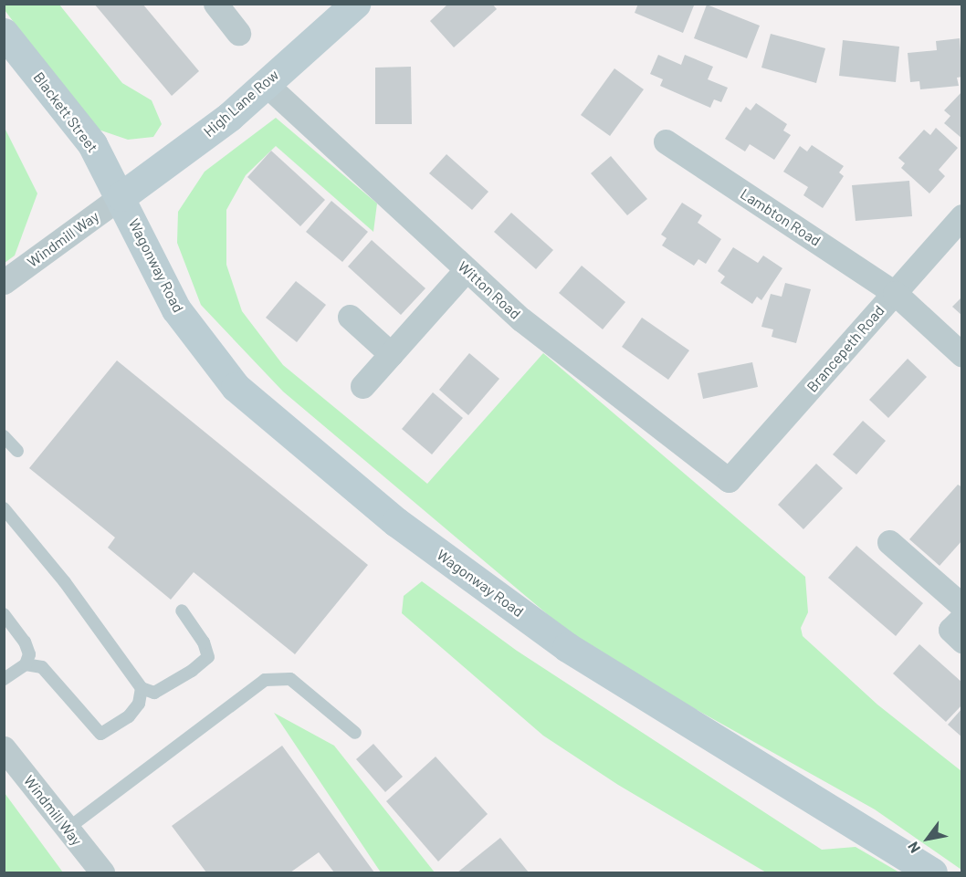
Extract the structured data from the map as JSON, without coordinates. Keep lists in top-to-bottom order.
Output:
{
  "streets": {
    "main road": ["High Lane Row", "Blackett Street", "Wagonway Road"],
    "street": [
      "Lambton Road",
      "Windmill Way",
      "Witton Road",
      "Brancepeth Road"
    ]
  },
  "crossings": [
    ["High Lane Row", "Blackett Street"],
    ["High Lane Row", "Windmill Way"],
    ["High Lane Row", "Wagonway Road"],
    ["High Lane Row", "Witton Road"],
    ["Blackett Street", "Windmill Way"],
    ["Blackett Street", "Wagonway Road"],
    ["Lambton Road", "Brancepeth Road"],
    ["Windmill Way", "Wagonway Road"],
    ["Witton Road", "Brancepeth Road"]
  ],
  "north": "bottom left"
}
